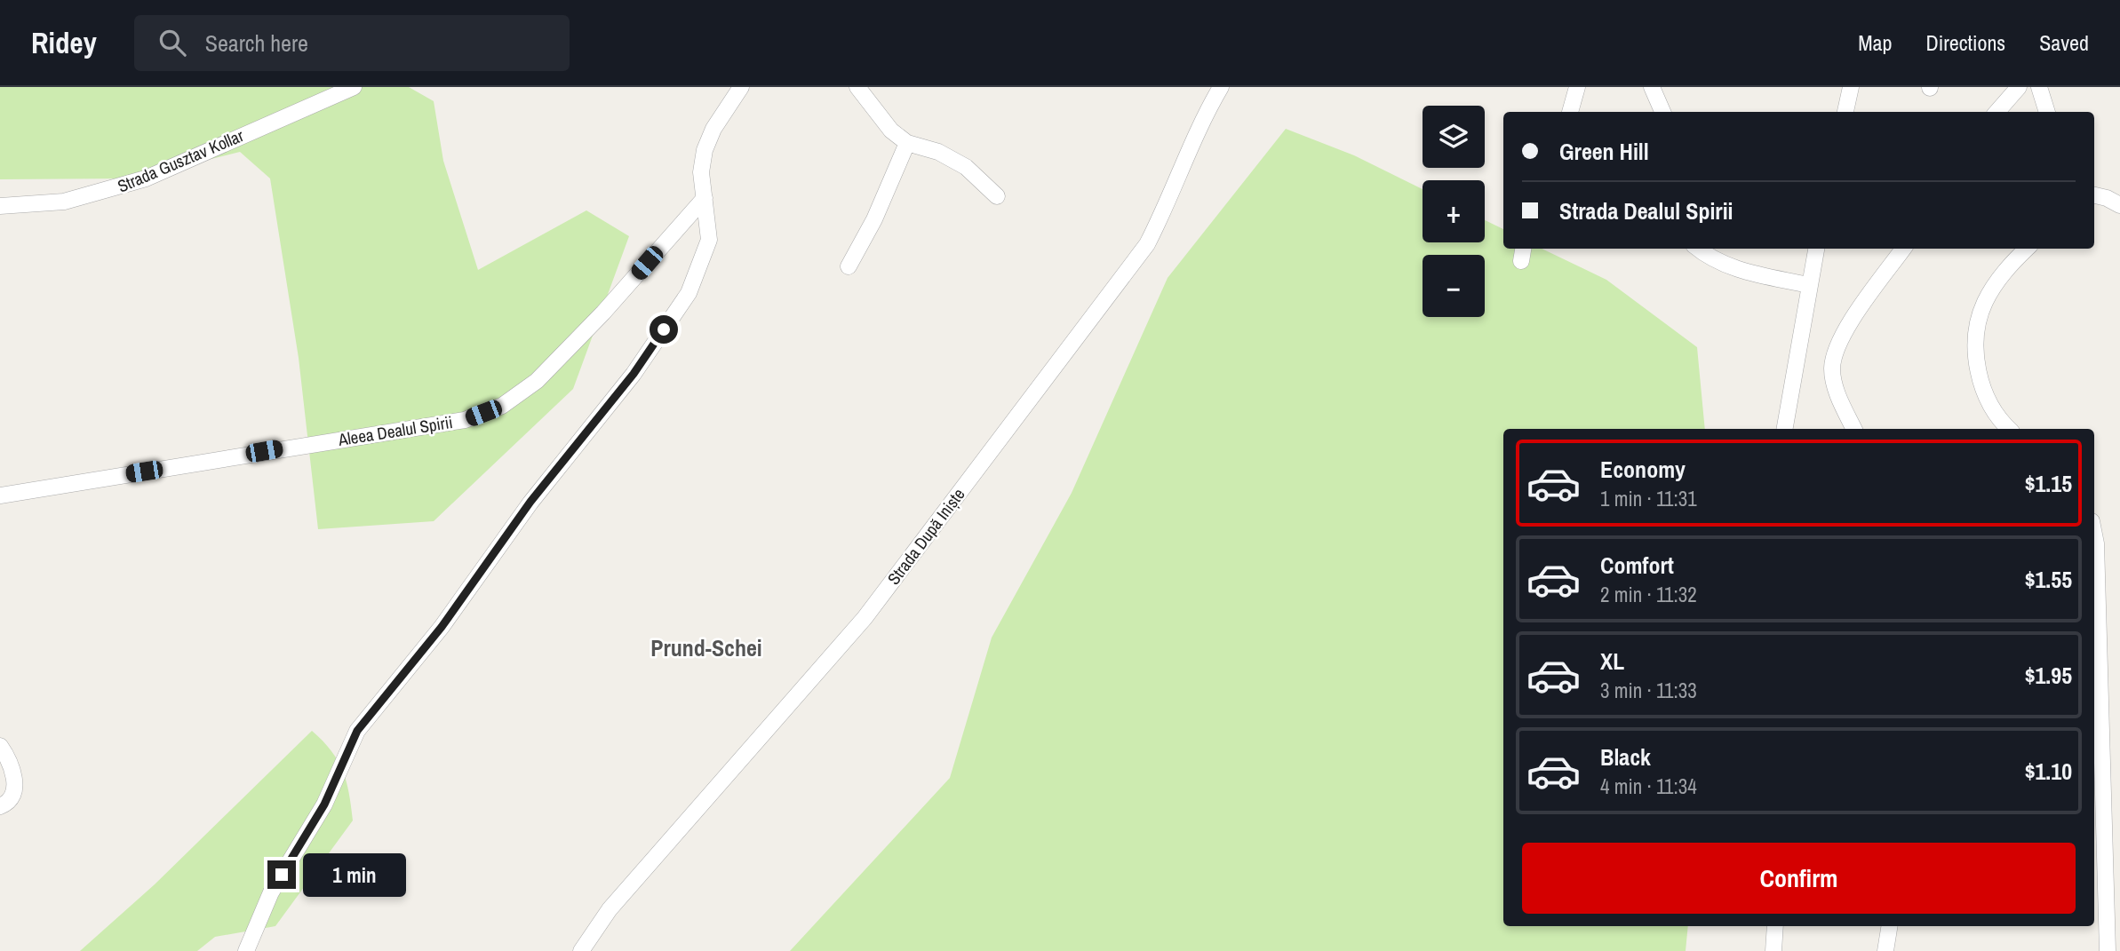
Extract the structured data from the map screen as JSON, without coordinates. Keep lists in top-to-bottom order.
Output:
{
  "streets": {
    "street": ["Strada Gusztav Kollar", "Aleea Dealul Spirii", "Strada După Iniște"]
  },
  "districts": ["Prund-Schei"],
  "page": {
    "header": "Ridey",
    "search": "Search here",
    "nav": ["Map", "Directions", "Saved"],
    "map_buttons": ["+", "−"],
    "banner": ["Green Hill", "Strada Dealul Spirii"],
    "list": [
      {
        "name": "Economy",
        "note": "1 min · 11:31",
        "value": "$1.15"
      },
      {
        "name": "Comfort",
        "note": "2 min · 11:32",
        "value": "$1.55"
      },
      {
        "name": "XL",
        "note": "3 min · 11:33",
        "value": "$1.95"
      },
      {
        "name": "Black",
        "note": "4 min · 11:34",
        "value": "$1.10"
      }
    ],
    "buttons": "Confirm",
    "bubble": "1 min"
  }
}
